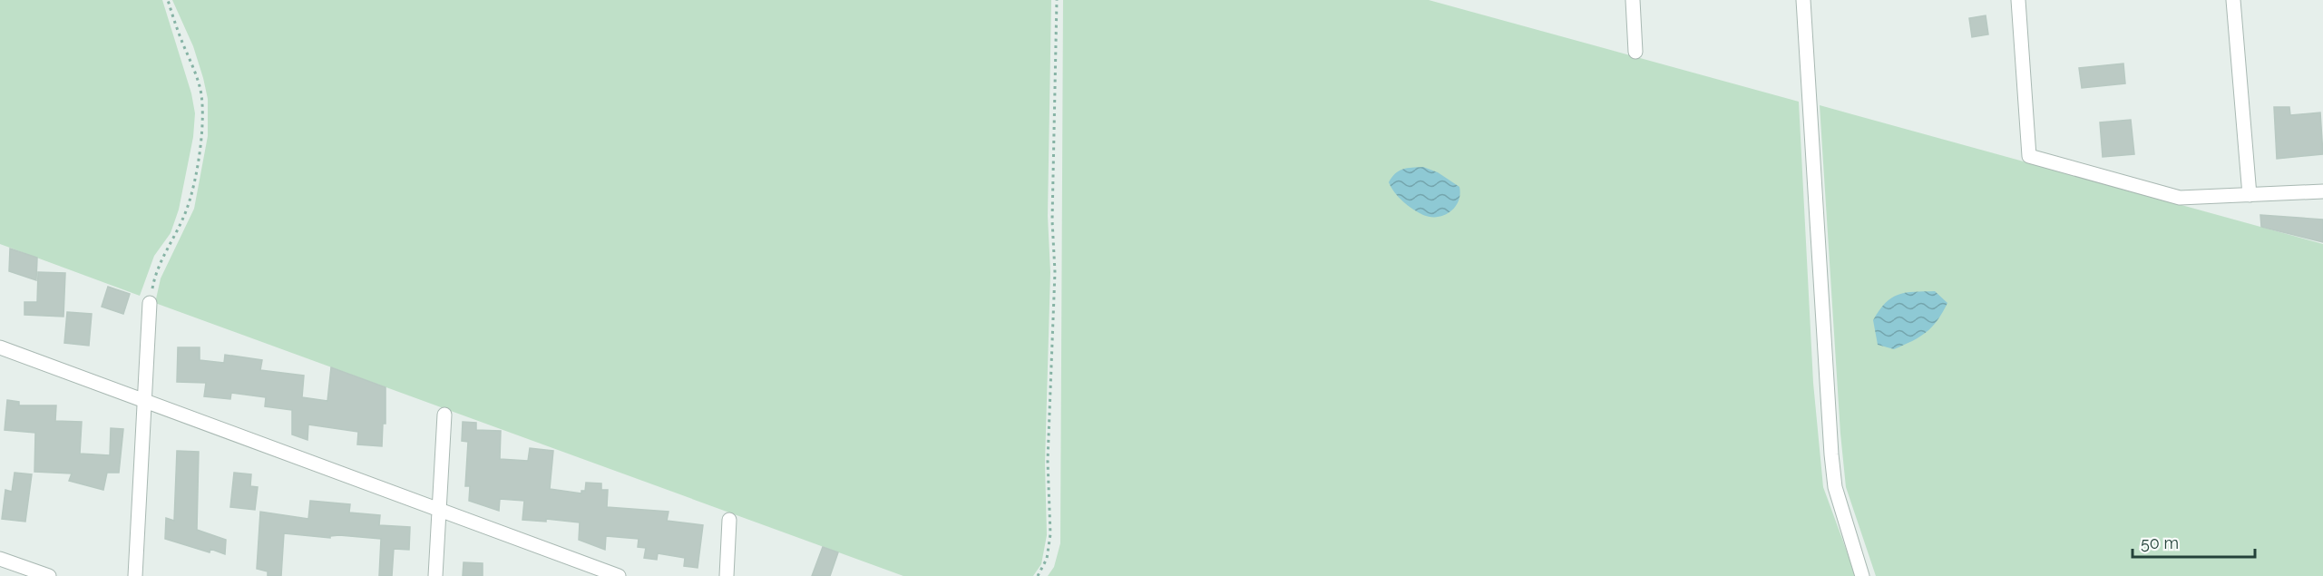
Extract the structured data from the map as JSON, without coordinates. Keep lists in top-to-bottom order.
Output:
{
  "scale_bar": "50 m"
}
